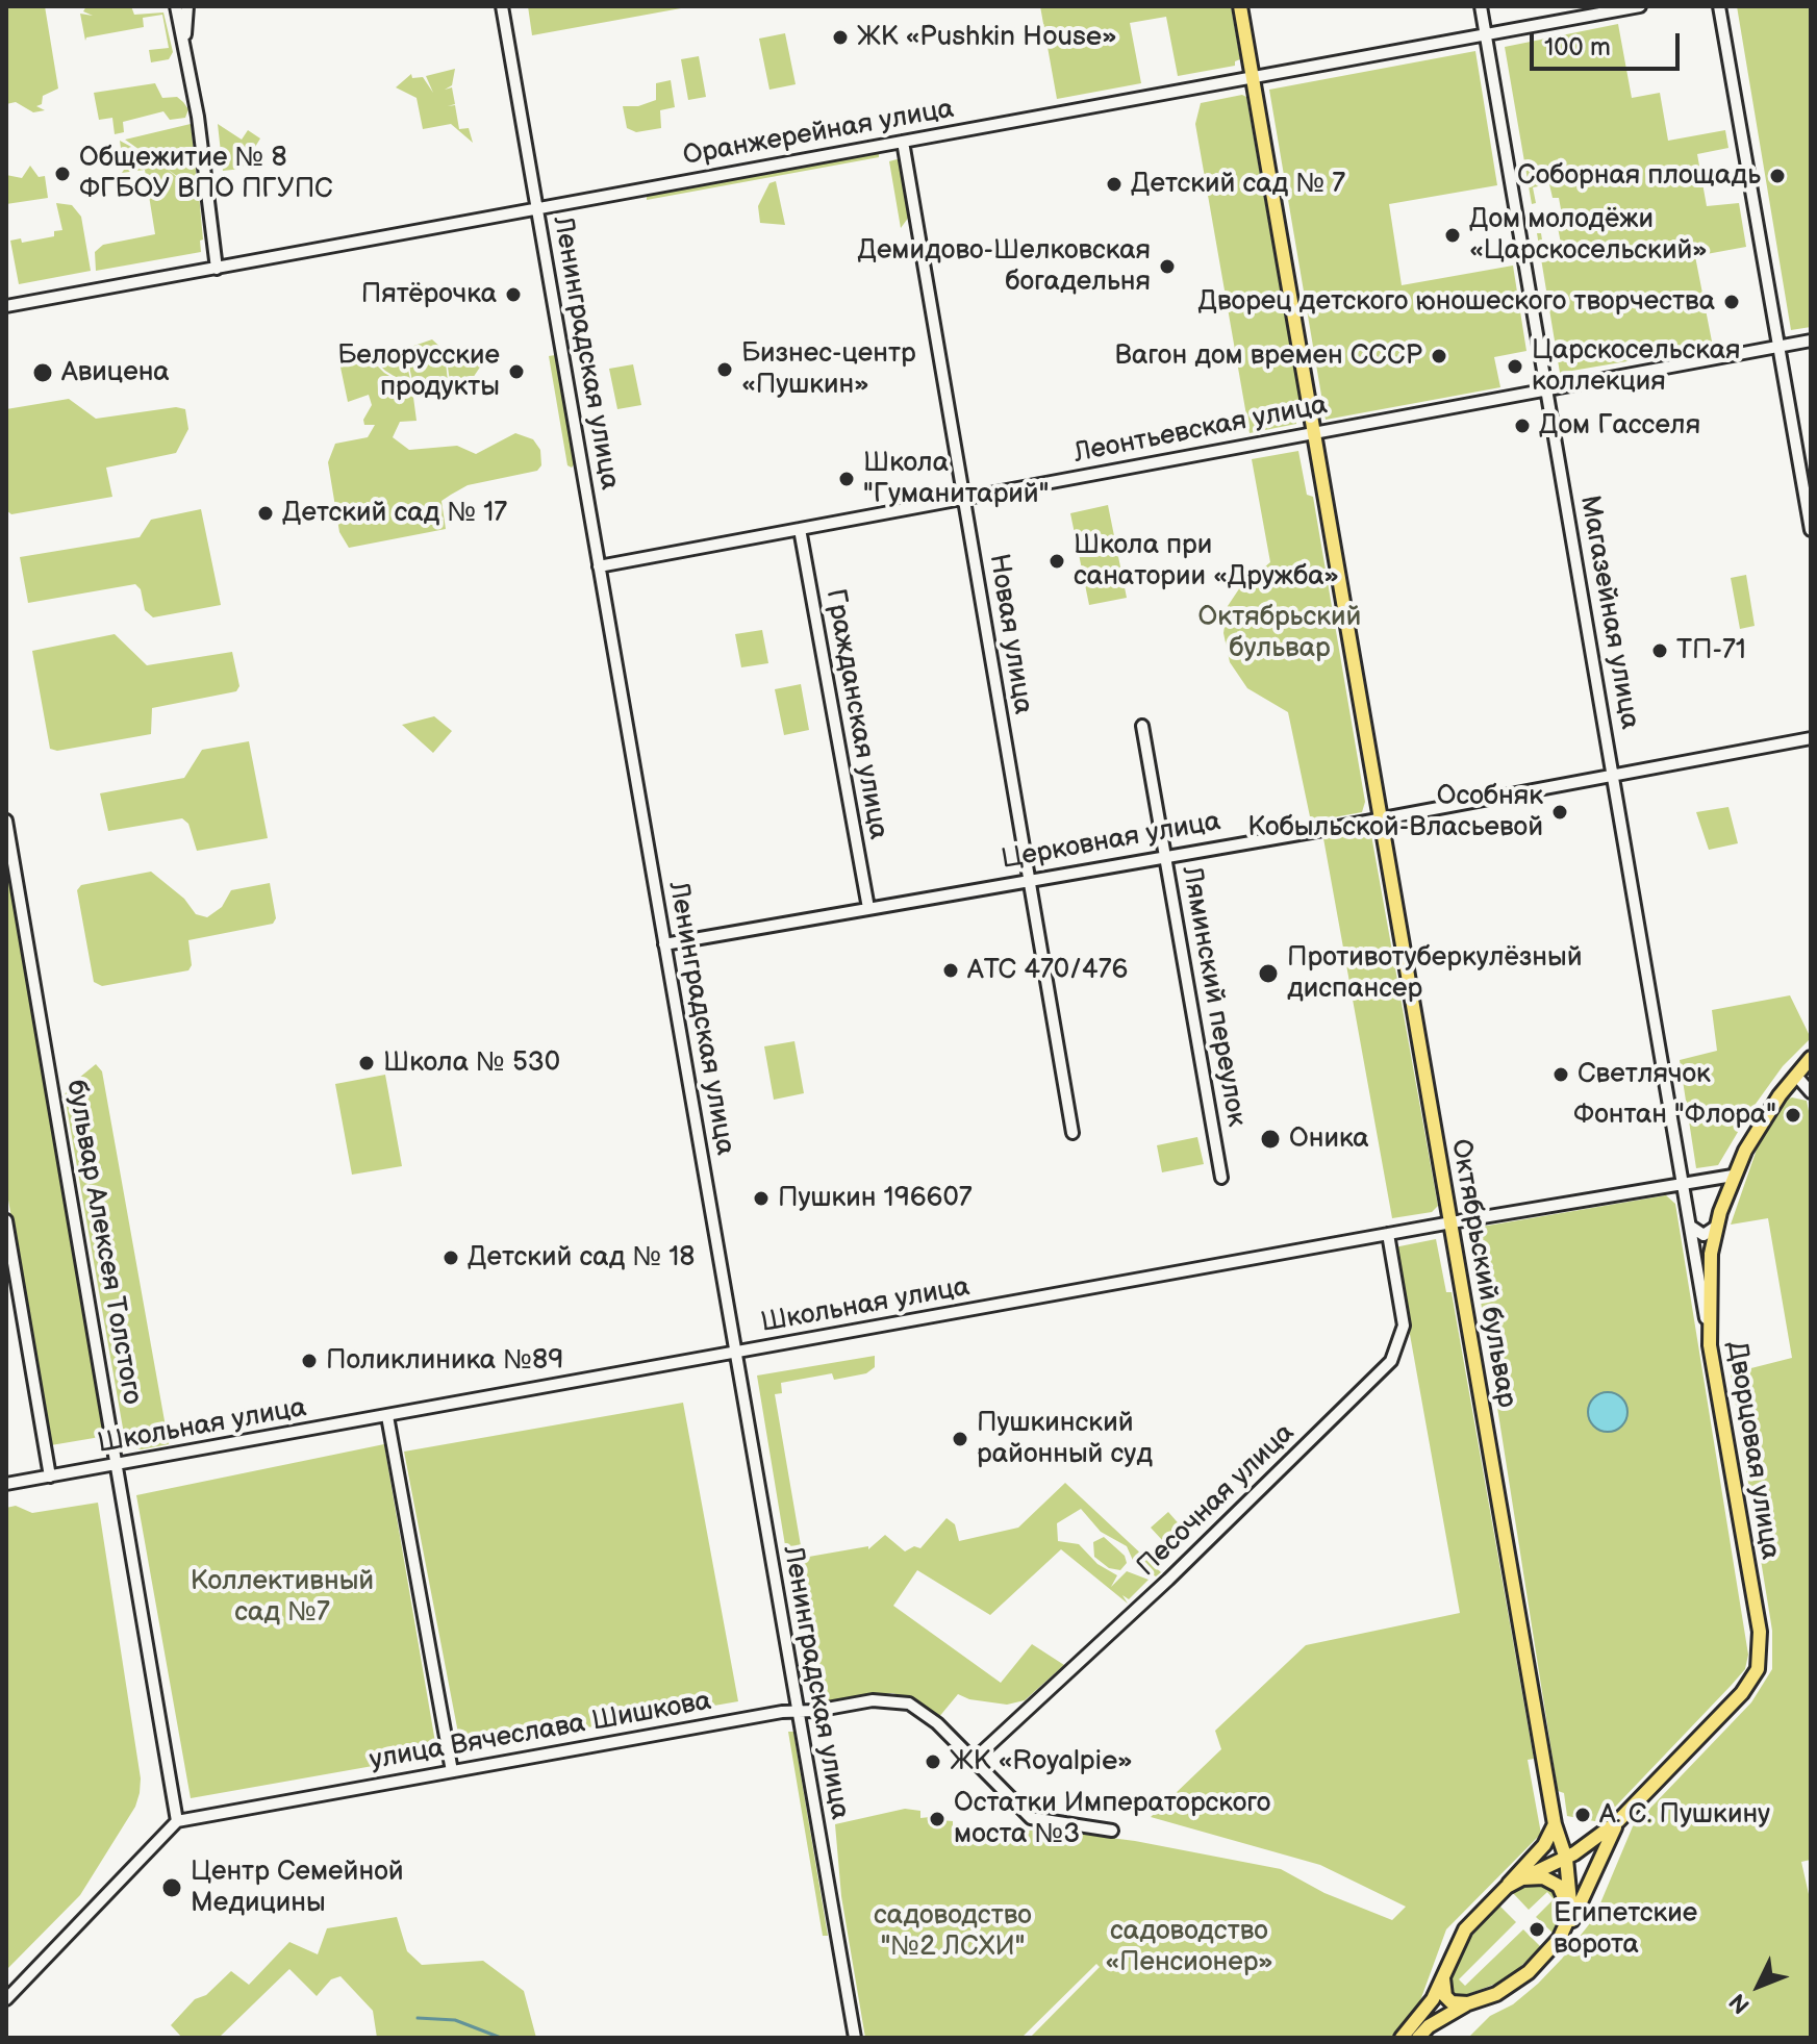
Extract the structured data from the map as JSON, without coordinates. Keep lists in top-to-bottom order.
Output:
{
  "streets": {
    "main road": ["Октябрьский бульвар", "Дворцовая улица"],
    "street": [
      "Оранжерейная улица",
      "Ленинградская улица",
      "Леонтьевская улица",
      "Магазейная улица",
      "Новая улица",
      "Гражданская улица",
      "Церковная улица",
      "Ляминский переулок",
      "бульвар Алексея Толстого",
      "Школьная улица",
      "Песочная улица",
      "улица Вячеслава Шишкова"
    ]
  },
  "crossings": [
    ["Оранжерейная улица", "Ленинградская улица"],
    ["Оранжерейная улица", "Магазейная улица"],
    ["Оранжерейная улица", "Новая улица"],
    ["Оранжерейная улица", "Октябрьский бульвар"],
    ["Ленинградская улица", "Леонтьевская улица"],
    ["Ленинградская улица", "Церковная улица"],
    ["Ленинградская улица", "Школьная улица"],
    ["Ленинградская улица", "улица Вячеслава Шишкова"],
    ["Леонтьевская улица", "Магазейная улица"],
    ["Леонтьевская улица", "Новая улица"],
    ["Леонтьевская улица", "Гражданская улица"],
    ["Леонтьевская улица", "Октябрьский бульвар"],
    ["Магазейная улица", "Церковная улица"],
    ["Магазейная улица", "Школьная улица"],
    ["Магазейная улица", "Дворцовая улица"],
    ["Новая улица", "Церковная улица"],
    ["Гражданская улица", "Церковная улица"],
    ["Церковная улица", "Ляминский переулок"],
    ["Церковная улица", "Октябрьский бульвар"],
    ["бульвар Алексея Толстого", "Школьная улица"],
    ["бульвар Алексея Толстого", "улица Вячеслава Шишкова"],
    ["Октябрьский бульвар", "Школьная улица"],
    ["Школьная улица", "Дворцовая улица"],
    ["Школьная улица", "Песочная улица"],
    ["Песочная улица", "улица Вячеслава Шишкова"]
  ],
  "parks": [
    "Октябрьский бульвар",
    "Коллективный сад №7",
    "садоводство \"№2 ЛСХИ\"",
    "садоводство «Пенсионер»"
  ],
  "places": [
    "ЖК «Pushkin House»",
    "Общежитие № 8 ФГБОУ ВПО ПГУПС",
    "Соборная площадь",
    "Детский сад № 7",
    "Дом молодёжи «Царскосельский»",
    "Демидово-Шелковская богадельня",
    "Пятёрочка",
    "Дворец детского юношеского творчества",
    "Вагон дом времен СССР",
    "Царскосельская коллекция",
    "Бизнес-центр «Пушкин»",
    "Белорусские продукты",
    "Авицена",
    "Дом Гасселя",
    "Школа \"Гуманитарий\"",
    "Детский сад № 17",
    "Школа при санатории «Дружба»",
    "ТП-71",
    "Особняк Кобыльской-Власьевой",
    "АТС 470/476",
    "Противотуберкулёзный диспансер",
    "Школа № 530",
    "Светлячок",
    "Фонтан \"Флора\"",
    "Оника",
    "Пушкин 196607",
    "Детский сад № 18",
    "Поликлиника №89",
    "Пушкинский районный суд",
    "ЖК «Royalpie»",
    "А. С. Пушкину",
    "Остатки Императорского моста №3",
    "Центр Семейной Медицины",
    "Египетские ворота"
  ],
  "scale_bar": "100 m",
  "north": "bottom left"
}
